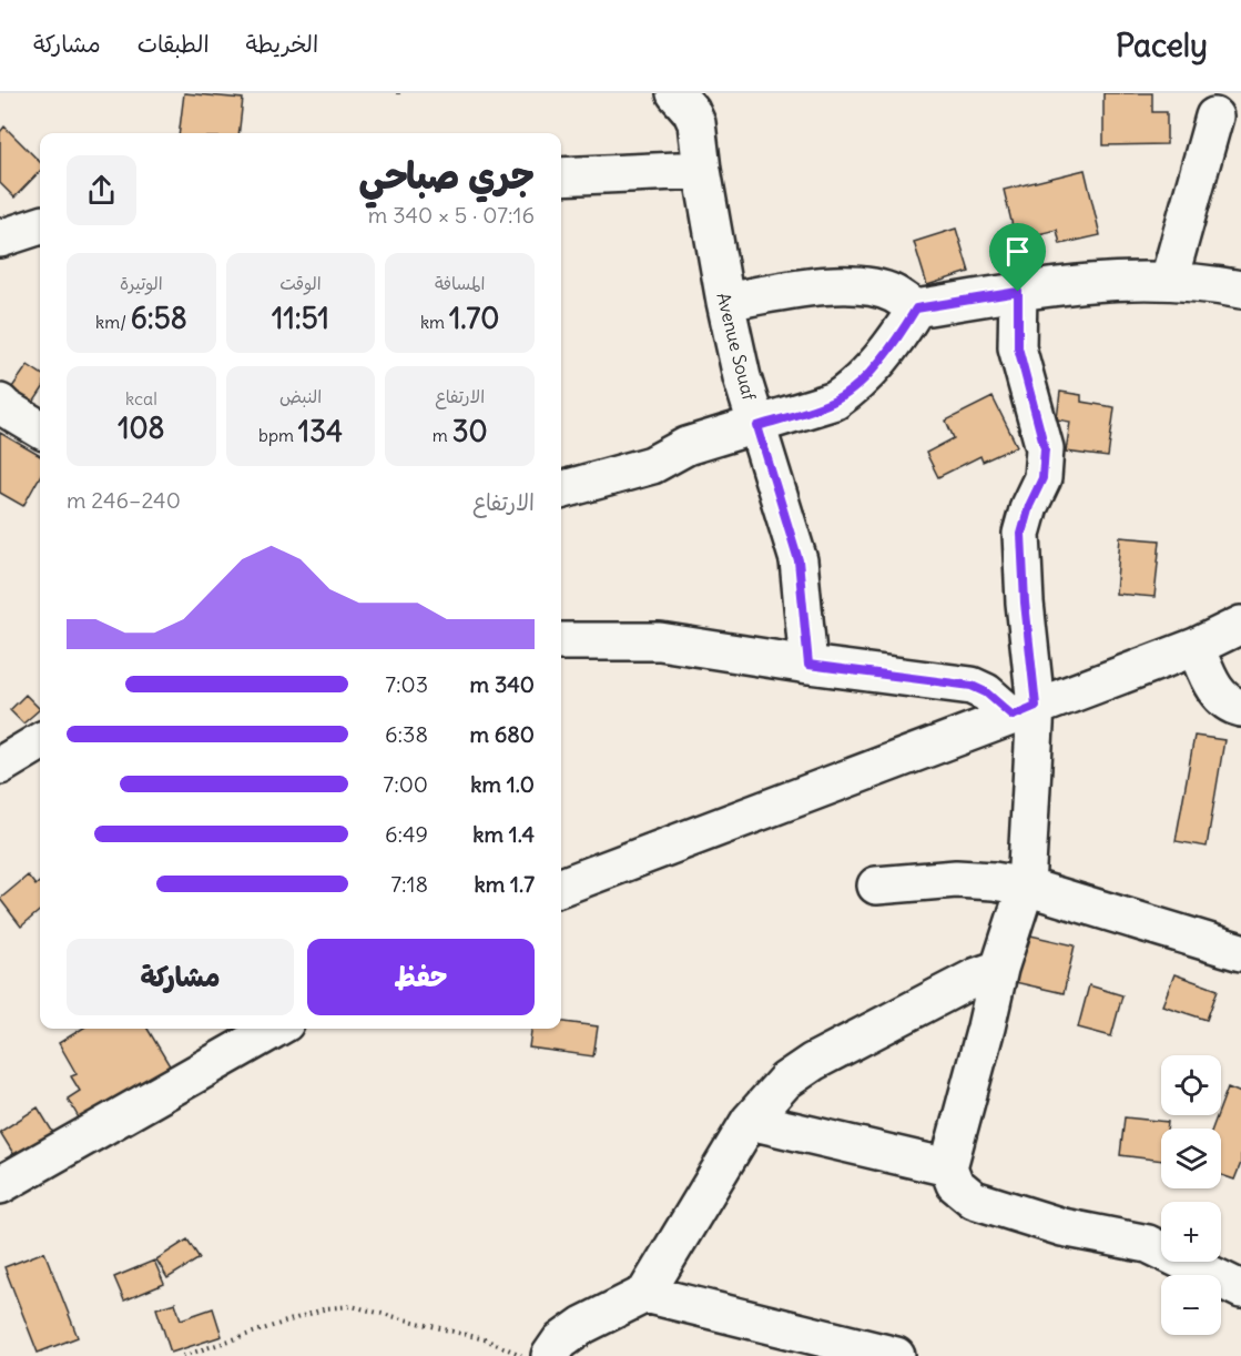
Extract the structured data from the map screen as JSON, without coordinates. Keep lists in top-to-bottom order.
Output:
{
  "streets": {
    "street": ["Avenue Souaf"]
  },
  "page": {
    "header": "Pacely",
    "nav": ["الخريطة", "الطبقات", "مشاركة"],
    "heading": ["جري صباحي", "07:16 · 5 × 340 m"],
    "stats": [
      ["المسافة", "1.70 km"],
      ["الوقت", "11:51"],
      ["الوتيرة", "6:58 /km"],
      ["الارتفاع", "30 m"],
      ["النبض", "134 bpm"],
      ["kcal", "108"]
    ],
    "chart": ["الارتفاع", "240–246 m"],
    "list": [
      {
        "name": "340 m",
        "note": "7:03"
      },
      {
        "name": "680 m",
        "note": "6:38"
      },
      {
        "name": "1.0 km",
        "note": "7:00"
      },
      {
        "name": "1.4 km",
        "note": "6:49"
      },
      {
        "name": "1.7 km",
        "note": "7:18"
      }
    ],
    "buttons": ["حفظ", "مشاركة"],
    "map_buttons": ["+", "−"]
  }
}
